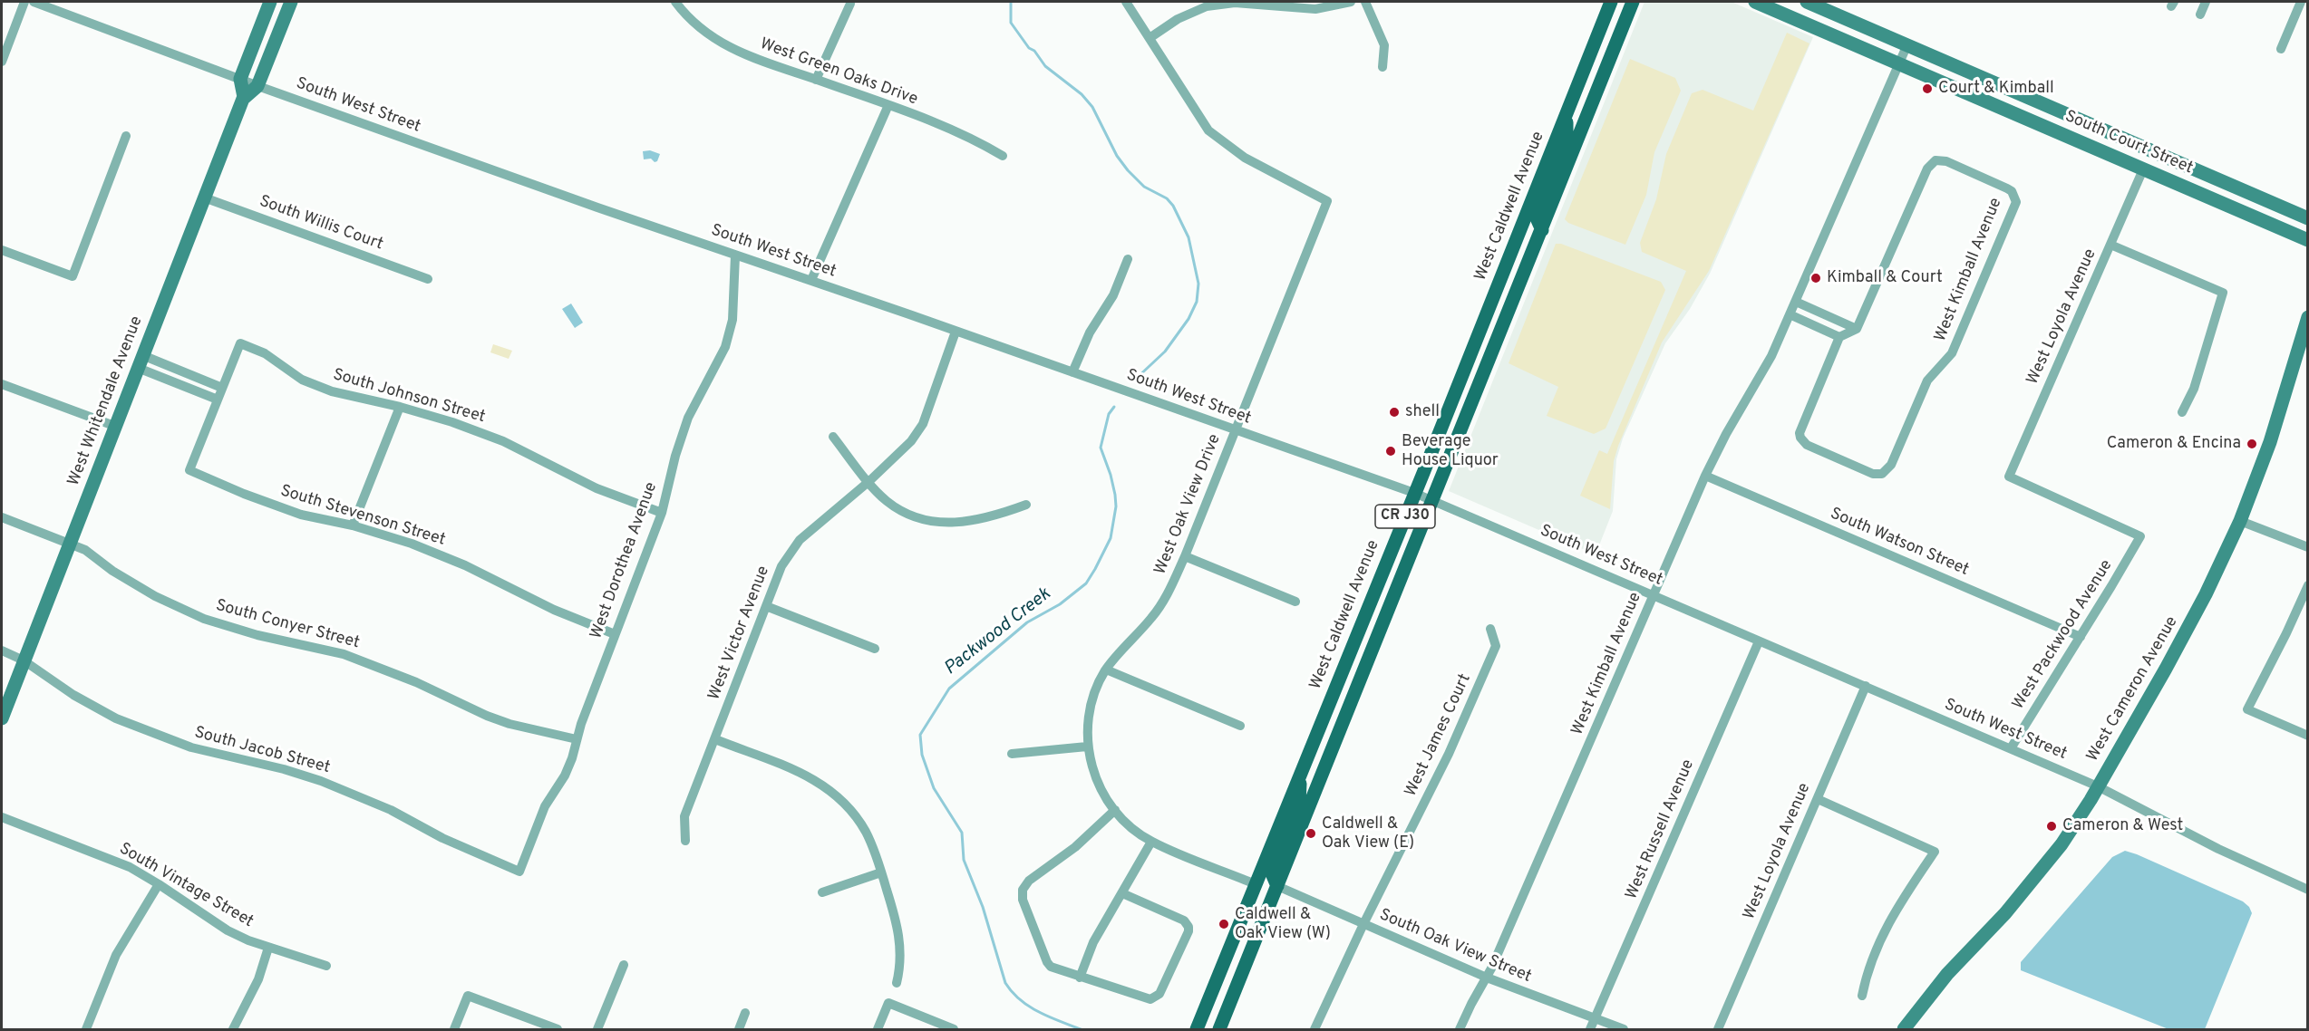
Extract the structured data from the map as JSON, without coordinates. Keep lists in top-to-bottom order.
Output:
{
  "streets": {
    "main road": ["West Caldwell Avenue", "CR J30"],
    "street": [
      "West Green Oaks Drive",
      "South West Street",
      "South Court Street",
      "South Willis Court",
      "West Kimball Avenue",
      "West Loyola Avenue",
      "South Johnson Street",
      "West Whitendale Avenue",
      "West Oak View Drive",
      "South Stevenson Street",
      "South Watson Street",
      "West Dorothea Avenue",
      "South Conyer Street",
      "West Victor Avenue",
      "West Packwood Avenue",
      "West Cameron Avenue",
      "West James Court",
      "South Jacob Street",
      "West Russell Avenue",
      "South Vintage Street",
      "South Oak View Street"
    ]
  },
  "crossings": [
    ["South West Street", "West Caldwell Avenue"],
    ["South West Street", "West Kimball Avenue"],
    ["South West Street", "West Loyola Avenue"],
    ["South West Street", "West Whitendale Avenue"],
    ["South West Street", "West Oak View Drive"],
    ["South West Street", "CR J30"],
    ["South West Street", "West Dorothea Avenue"],
    ["South West Street", "West Victor Avenue"],
    ["South West Street", "West Packwood Avenue"],
    ["South West Street", "West Cameron Avenue"],
    ["South West Street", "West Russell Avenue"],
    ["South Court Street", "West Kimball Avenue"],
    ["South Court Street", "West Loyola Avenue"],
    ["West Caldwell Avenue", "West Oak View Drive"],
    ["South Willis Court", "West Whitendale Avenue"],
    ["West Kimball Avenue", "South Watson Street"],
    ["West Kimball Avenue", "South Oak View Street"],
    ["West Loyola Avenue", "West Packwood Avenue"],
    ["South Johnson Street", "West Dorothea Avenue"],
    ["West Whitendale Avenue", "South Conyer Street"],
    ["West Whitendale Avenue", "South Jacob Street"],
    ["South Stevenson Street", "West Dorothea Avenue"],
    ["CR J30", "South Oak View Street"],
    ["South Watson Street", "West Packwood Avenue"],
    ["West Dorothea Avenue", "South Conyer Street"],
    ["West Dorothea Avenue", "South Jacob Street"],
    ["West James Court", "South Oak View Street"],
    ["West Russell Avenue", "South Oak View Street"]
  ],
  "water": ["Packwood Creek"],
  "places": [
    "Court & Kimball",
    "Kimball & Court",
    "shell",
    "Cameron & Encina",
    "Beverage House Liquor",
    "Cameron & West",
    "Caldwell & Oak View (E)",
    "Caldwell & Oak View (W)"
  ]
}
